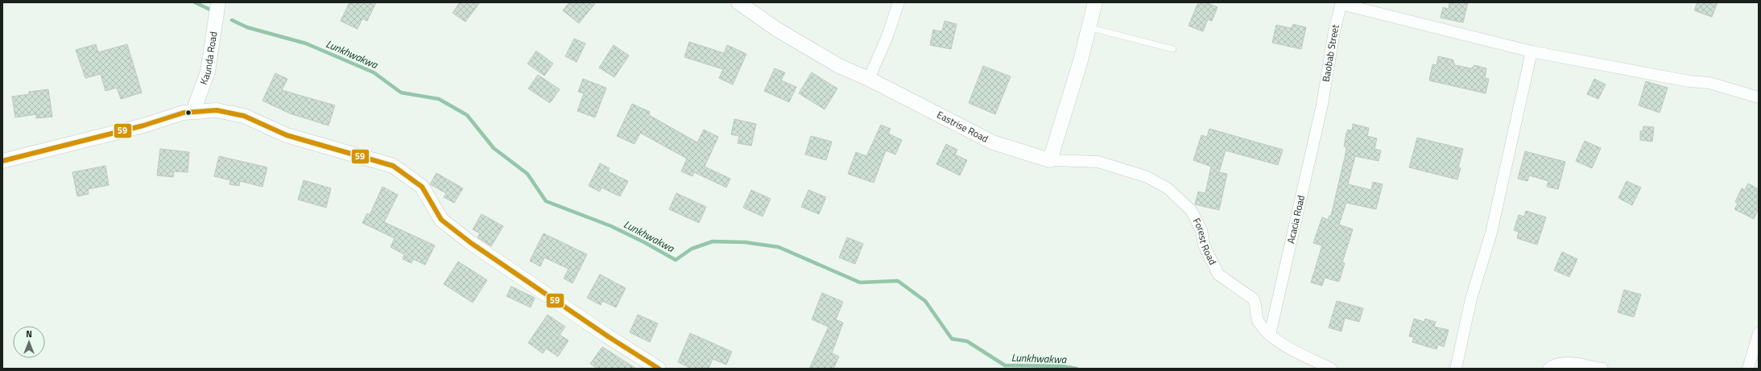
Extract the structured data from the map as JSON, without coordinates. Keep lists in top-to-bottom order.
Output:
{
  "streets": {
    "street": [
      "Baobab Street",
      "Kaunda Road",
      "Eastrise Road",
      "Acacia Road",
      "Forest Road"
    ]
  },
  "crossings": [
    ["Baobab Street", "Acacia Road"],
    ["Eastrise Road", "Forest Road"],
    ["Acacia Road", "Forest Road"]
  ],
  "water": ["Lunkhwakwa"],
  "lines": ["transit line 59"],
  "north": "top"
}
